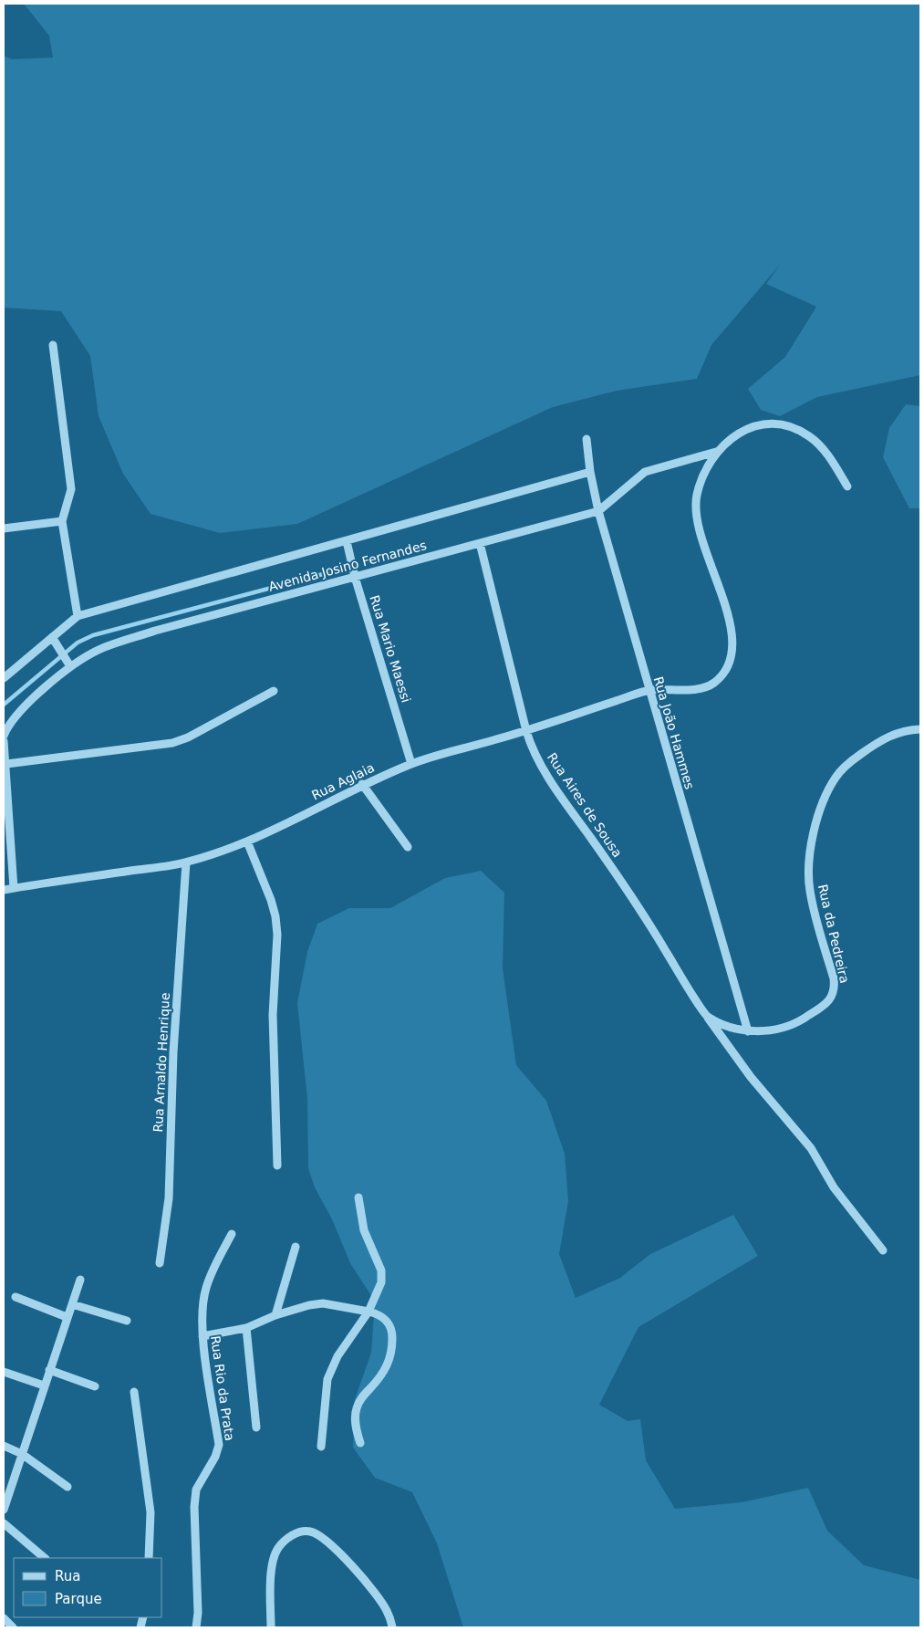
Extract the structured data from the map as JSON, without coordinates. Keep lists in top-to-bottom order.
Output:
{
  "streets": {
    "street": [
      "Avenida Josino Fernandes",
      "Rua Mario Maessi",
      "Rua João Hammes",
      "Rua Aglaia",
      "Rua Aires de Sousa",
      "Rua da Pedreira",
      "Rua Arnaldo Henrique",
      "Rua Rio da Prata"
    ]
  },
  "crossings": [
    ["Avenida Josino Fernandes", "Rua Mario Maessi"],
    ["Avenida Josino Fernandes", "Rua João Hammes"],
    ["Avenida Josino Fernandes", "Rua Aglaia"],
    ["Avenida Josino Fernandes", "Rua Aires de Sousa"],
    ["Rua Mario Maessi", "Rua Aglaia"],
    ["Rua João Hammes", "Rua Aglaia"],
    ["Rua João Hammes", "Rua da Pedreira"],
    ["Rua Aglaia", "Rua Aires de Sousa"],
    ["Rua Aglaia", "Rua Arnaldo Henrique"]
  ],
  "legend": ["Rua", "Parque"]
}
